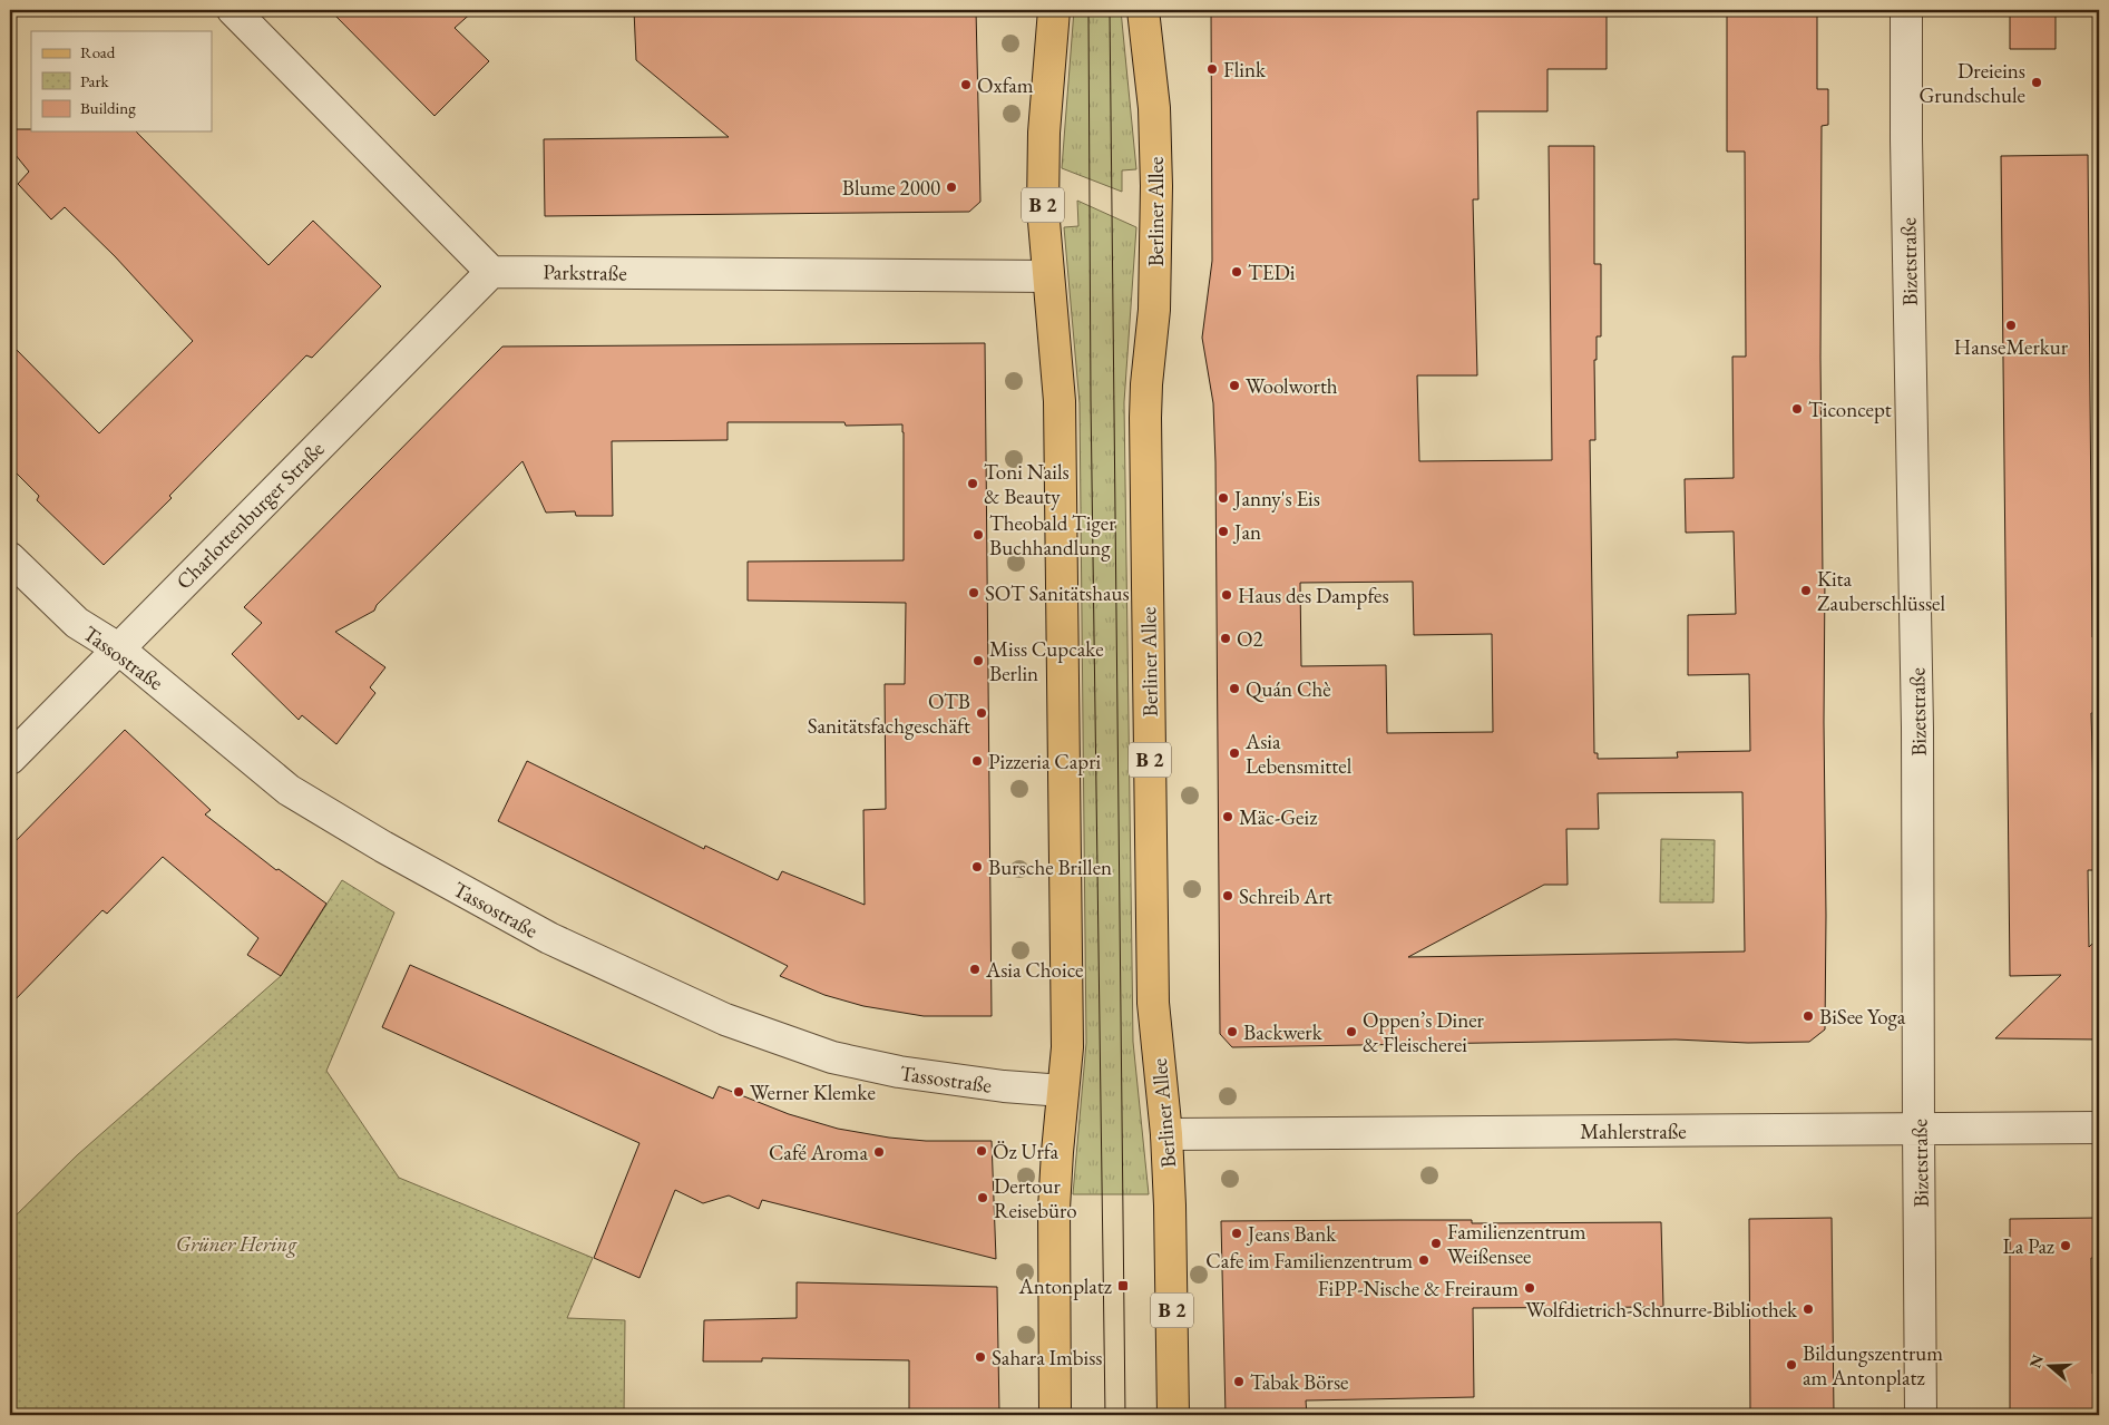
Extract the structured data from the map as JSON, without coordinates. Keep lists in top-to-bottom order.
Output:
{
  "streets": {
    "main road": ["B 2", "Berliner Allee"],
    "street": [
      "Bizetstraße",
      "Parkstraße",
      "Charlottenburger Straße",
      "Tassostraße",
      "Mahlerstraße"
    ]
  },
  "crossings": [
    ["B 2", "Parkstraße"],
    ["B 2", "Tassostraße"],
    ["Berliner Allee", "Mahlerstraße"],
    ["Bizetstraße", "Mahlerstraße"],
    ["Parkstraße", "Charlottenburger Straße"],
    ["Charlottenburger Straße", "Tassostraße"]
  ],
  "parks": ["Grüner Hering"],
  "places": {
    "other": [
      "Flink",
      "Dreieins Grundschule",
      "Oxfam",
      "Blume 2000",
      "TEDi",
      "HanseMerkur",
      "Woolworth",
      "Ticoncept",
      "Toni Nails & Beauty",
      "Janny's Eis",
      "Jan",
      "Theobald Tiger Buchhandlung",
      "Kita Zauberschlüssel",
      "SOT Sanitätshaus",
      "Haus des Dampfes",
      "O2",
      "Miss Cupcake Berlin",
      "Quán Chè",
      "OTB Sanitätsfachgeschäft",
      "Asia Lebensmittel",
      "Pizzeria Capri",
      "Mäc-Geiz",
      "Bursche Brillen",
      "Schreib Art",
      "Asia Choice",
      "BiSee Yoga",
      "Backwerk",
      "Oppen’s Diner & Fleischerei",
      "Werner Klemke",
      "Öz Urfa",
      "Café Aroma",
      "Dertour Reisebüro",
      "Jeans Bank",
      "Familienzentrum Weißensee",
      "La Paz",
      "Cafe im Familienzentrum",
      "FiPP-Nische & Freiraum",
      "Wolfdietrich-Schnurre-Bibliothek",
      "Sahara Imbiss",
      "Bildungszentrum am Antonplatz",
      "Tabak Börse"
    ],
    "transit": ["Antonplatz"]
  },
  "legend": ["Road", "Park", "Building"],
  "north": "left"
}
